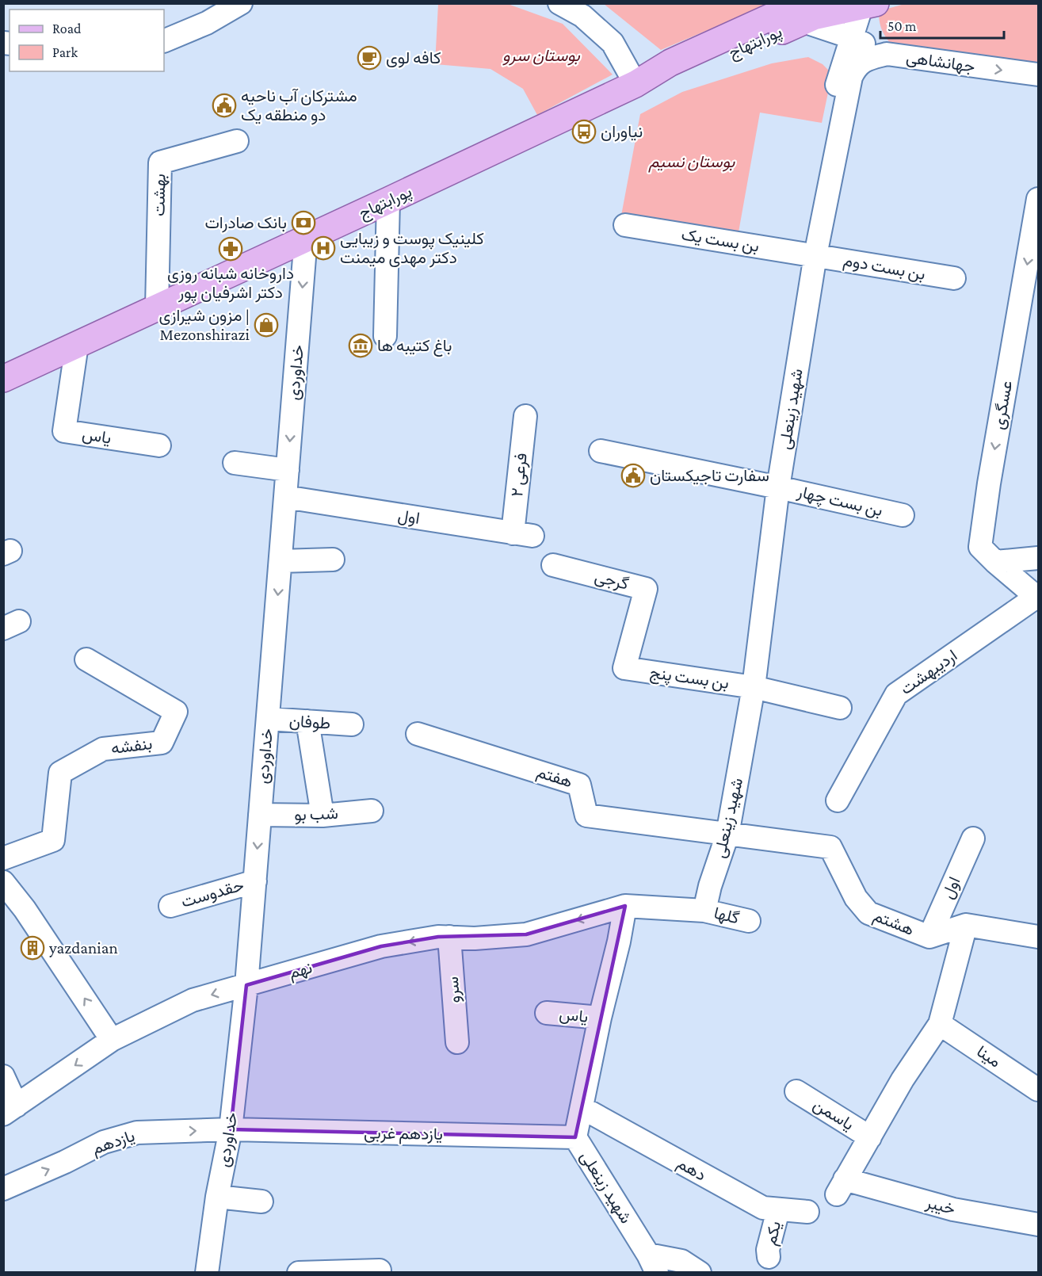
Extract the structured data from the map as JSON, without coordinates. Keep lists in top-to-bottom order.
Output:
{
  "streets": {
    "main road": ["پورابتهاج"],
    "street": [
      "جهانشاهی",
      "بهشت",
      "بن بست یک",
      "بن بست دوم",
      "خداوردی",
      "عسگری",
      "شهید زینعلی",
      "یاس",
      "فرعی ۲",
      "بن بست چهار",
      "اول",
      "گرجی",
      "اردیبهشت",
      "بن بست پنج",
      "طوفان",
      "بنفشه",
      "هفتم",
      "شب بو",
      "حقدوست",
      "گلها",
      "هشتم",
      "نهم",
      "سرو",
      "مینا",
      "یاسمن",
      "یازدهم غربی",
      "یازدهم",
      "دهم",
      "خیبر",
      "یکم"
    ]
  },
  "crossings": [
    ["پورابتهاج", "بهشت"],
    ["پورابتهاج", "خداوردی"],
    ["پورابتهاج", "شهید زینعلی"],
    ["پورابتهاج", "یاس"],
    ["جهانشاهی", "شهید زینعلی"],
    ["بن بست یک", "بن بست دوم"],
    ["بن بست یک", "شهید زینعلی"],
    ["بن بست دوم", "شهید زینعلی"],
    ["خداوردی", "اول"],
    ["خداوردی", "طوفان"],
    ["خداوردی", "شب بو"],
    ["خداوردی", "حقدوست"],
    ["خداوردی", "نهم"],
    ["خداوردی", "یازدهم غربی"],
    ["خداوردی", "یازدهم"],
    ["شهید زینعلی", "یاس"],
    ["شهید زینعلی", "بن بست چهار"],
    ["شهید زینعلی", "بن بست پنج"],
    ["شهید زینعلی", "هفتم"],
    ["شهید زینعلی", "گلها"],
    ["شهید زینعلی", "هشتم"],
    ["شهید زینعلی", "نهم"],
    ["شهید زینعلی", "یازدهم غربی"],
    ["شهید زینعلی", "دهم"],
    ["فرعی ۲", "اول"],
    ["اول", "هشتم"],
    ["گرجی", "بن بست پنج"],
    ["هفتم", "هشتم"],
    ["نهم", "سرو"],
    ["یاسمن", "خیبر"],
    ["یازدهم غربی", "یازدهم"],
    ["دهم", "یکم"]
  ],
  "one_way": [
    "جهانشاهی",
    "خداوردی",
    "عسگری",
    "نهم",
    "یازدهم"
  ],
  "parks": ["بوستان سرو", "بوستان نسیم"],
  "places": {
    "cafe": ["کافه لوی"],
    "public building": ["مشترکان آب ناحیه دو منطقه یک", "سفارت تاجیکستان"],
    "bus stop": ["نیاوران"],
    "bank": ["بانک صادرات"],
    "hospital": ["کلینیک پوست و زیبایی دکتر مهدی میمنت"],
    "pharmacy": ["داروخانه شبانه روزی دکتر اشرفیان پور"],
    "shop": ["مزون شيرازی | Mezonshirazi"],
    "museum": ["باغ کتیبه ها"],
    "building": ["yazdanian"]
  },
  "legend": ["Road", "Park"],
  "scale_bar": "50 m"
}
